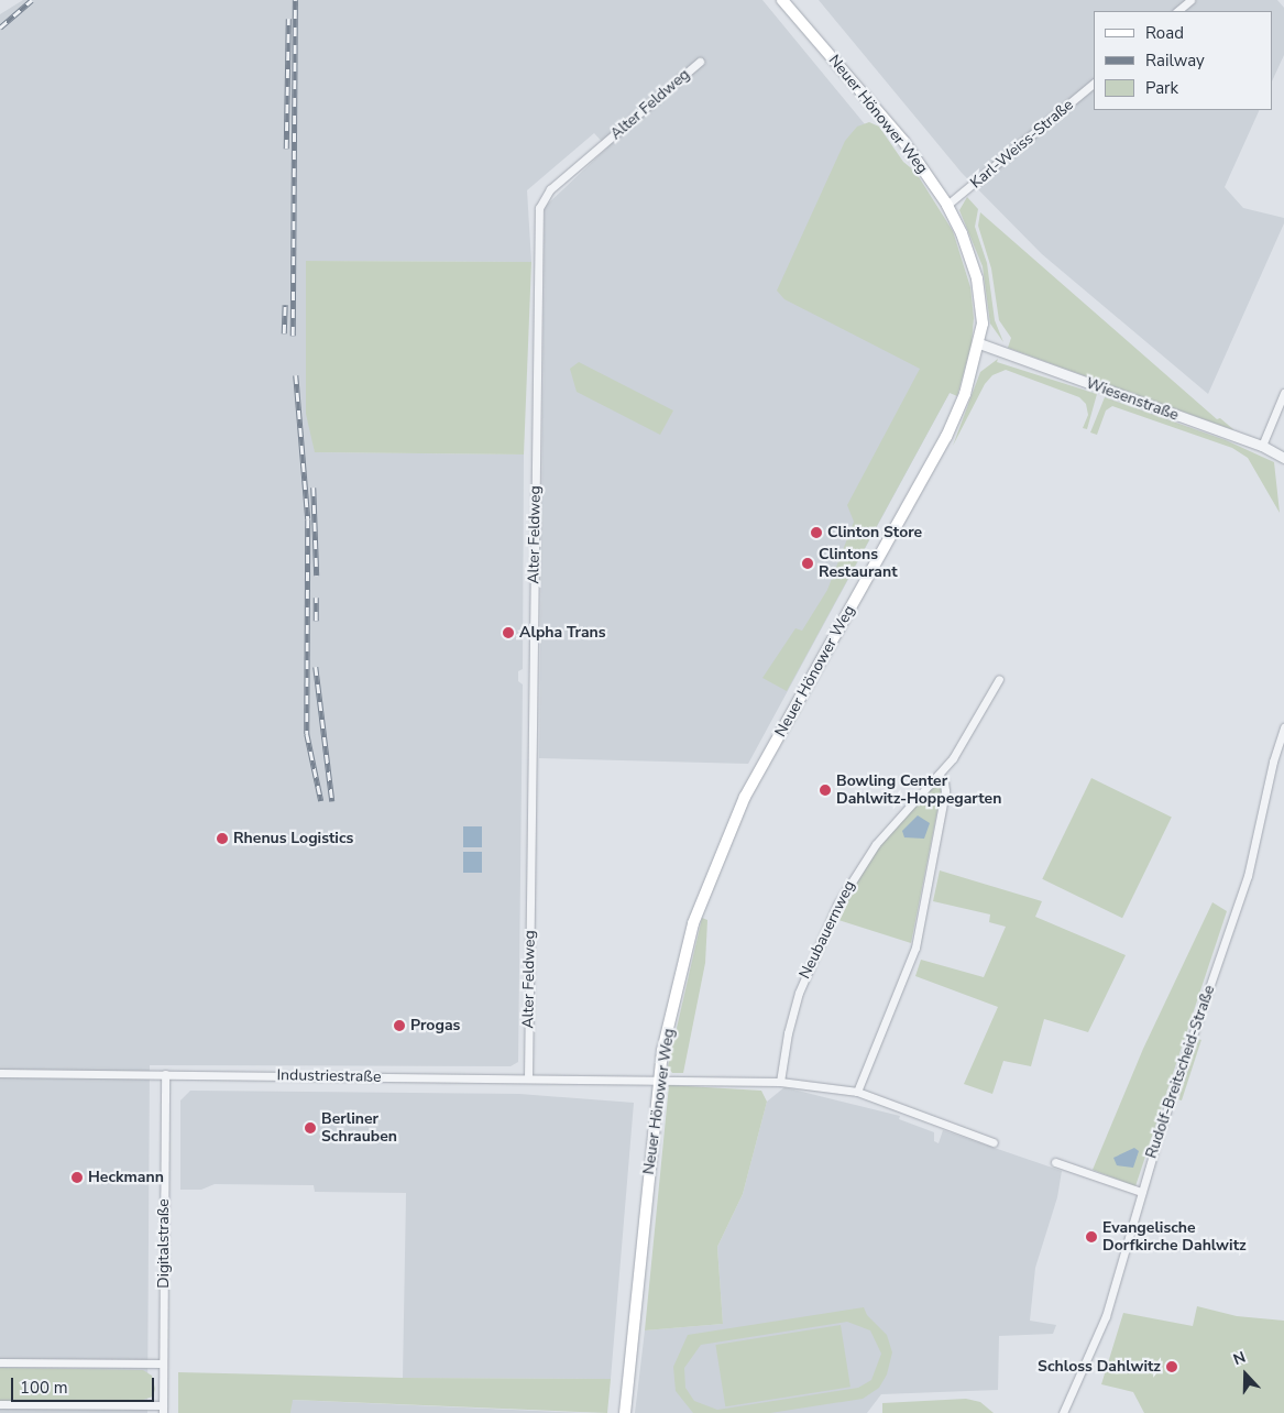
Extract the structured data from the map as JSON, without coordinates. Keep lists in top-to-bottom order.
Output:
{
  "streets": {
    "main road": ["Neuer Hönower Weg"],
    "street": [
      "Alter Feldweg",
      "Karl-Weiss-Straße",
      "Wiesenstraße",
      "Neubauernweg",
      "Rudolf-Breitscheid-Straße",
      "Industriestraße",
      "Digitalstraße"
    ]
  },
  "crossings": [
    ["Alter Feldweg", "Industriestraße"],
    ["Neuer Hönower Weg", "Karl-Weiss-Straße"],
    ["Neuer Hönower Weg", "Wiesenstraße"],
    ["Neuer Hönower Weg", "Industriestraße"],
    ["Neubauernweg", "Industriestraße"],
    ["Industriestraße", "Digitalstraße"]
  ],
  "places": [
    "Clinton Store",
    "Clintons Restaurant",
    "Alpha Trans",
    "Bowling Center Dahlwitz-Hoppegarten",
    "Rhenus Logistics",
    "Progas",
    "Berliner Schrauben",
    "Heckmann",
    "Evangelische Dorfkirche Dahlwitz",
    "Schloss Dahlwitz"
  ],
  "legend": ["Road", "Railway", "Park"],
  "scale_bar": "100 m",
  "north": "top"
}
